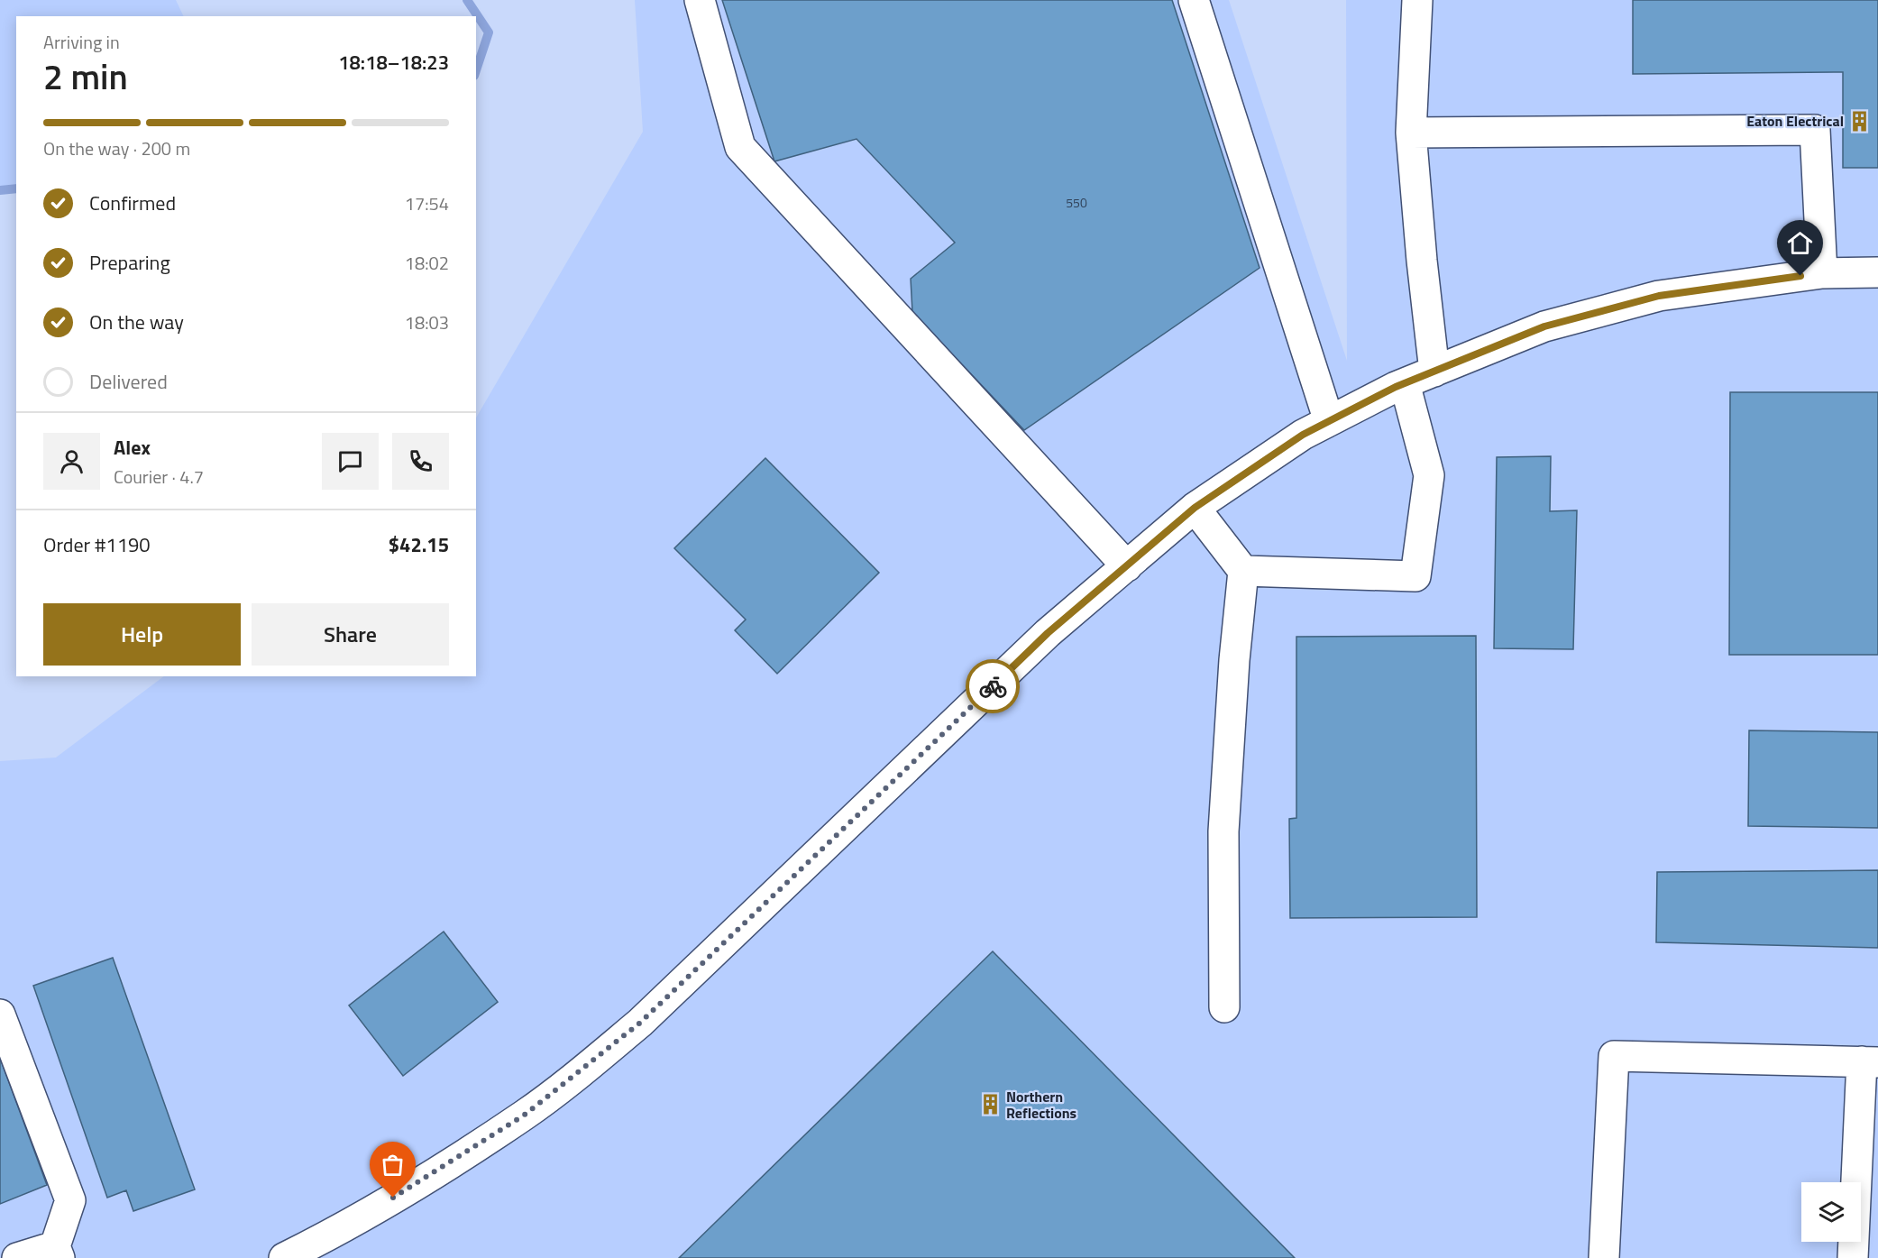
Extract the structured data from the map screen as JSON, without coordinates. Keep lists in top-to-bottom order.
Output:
{
  "places": {
    "building": ["Eaton Electrical", "Northern Reflections"]
  },
  "house_numbers": ["550"],
  "page": {
    "heading": ["2 min", "Arriving in", "18:18–18:23"],
    "panel": [
      "Alex",
      "Courier · 4.7",
      "Order #1190",
      "$42.15"
    ],
    "bar": "On the way · 200 m",
    "list": [
      ["Confirmed", "17:54"],
      ["Preparing", "18:02"],
      ["On the way", "18:03"],
      "Delivered"
    ],
    "buttons": ["Help", "Share"]
  }
}
